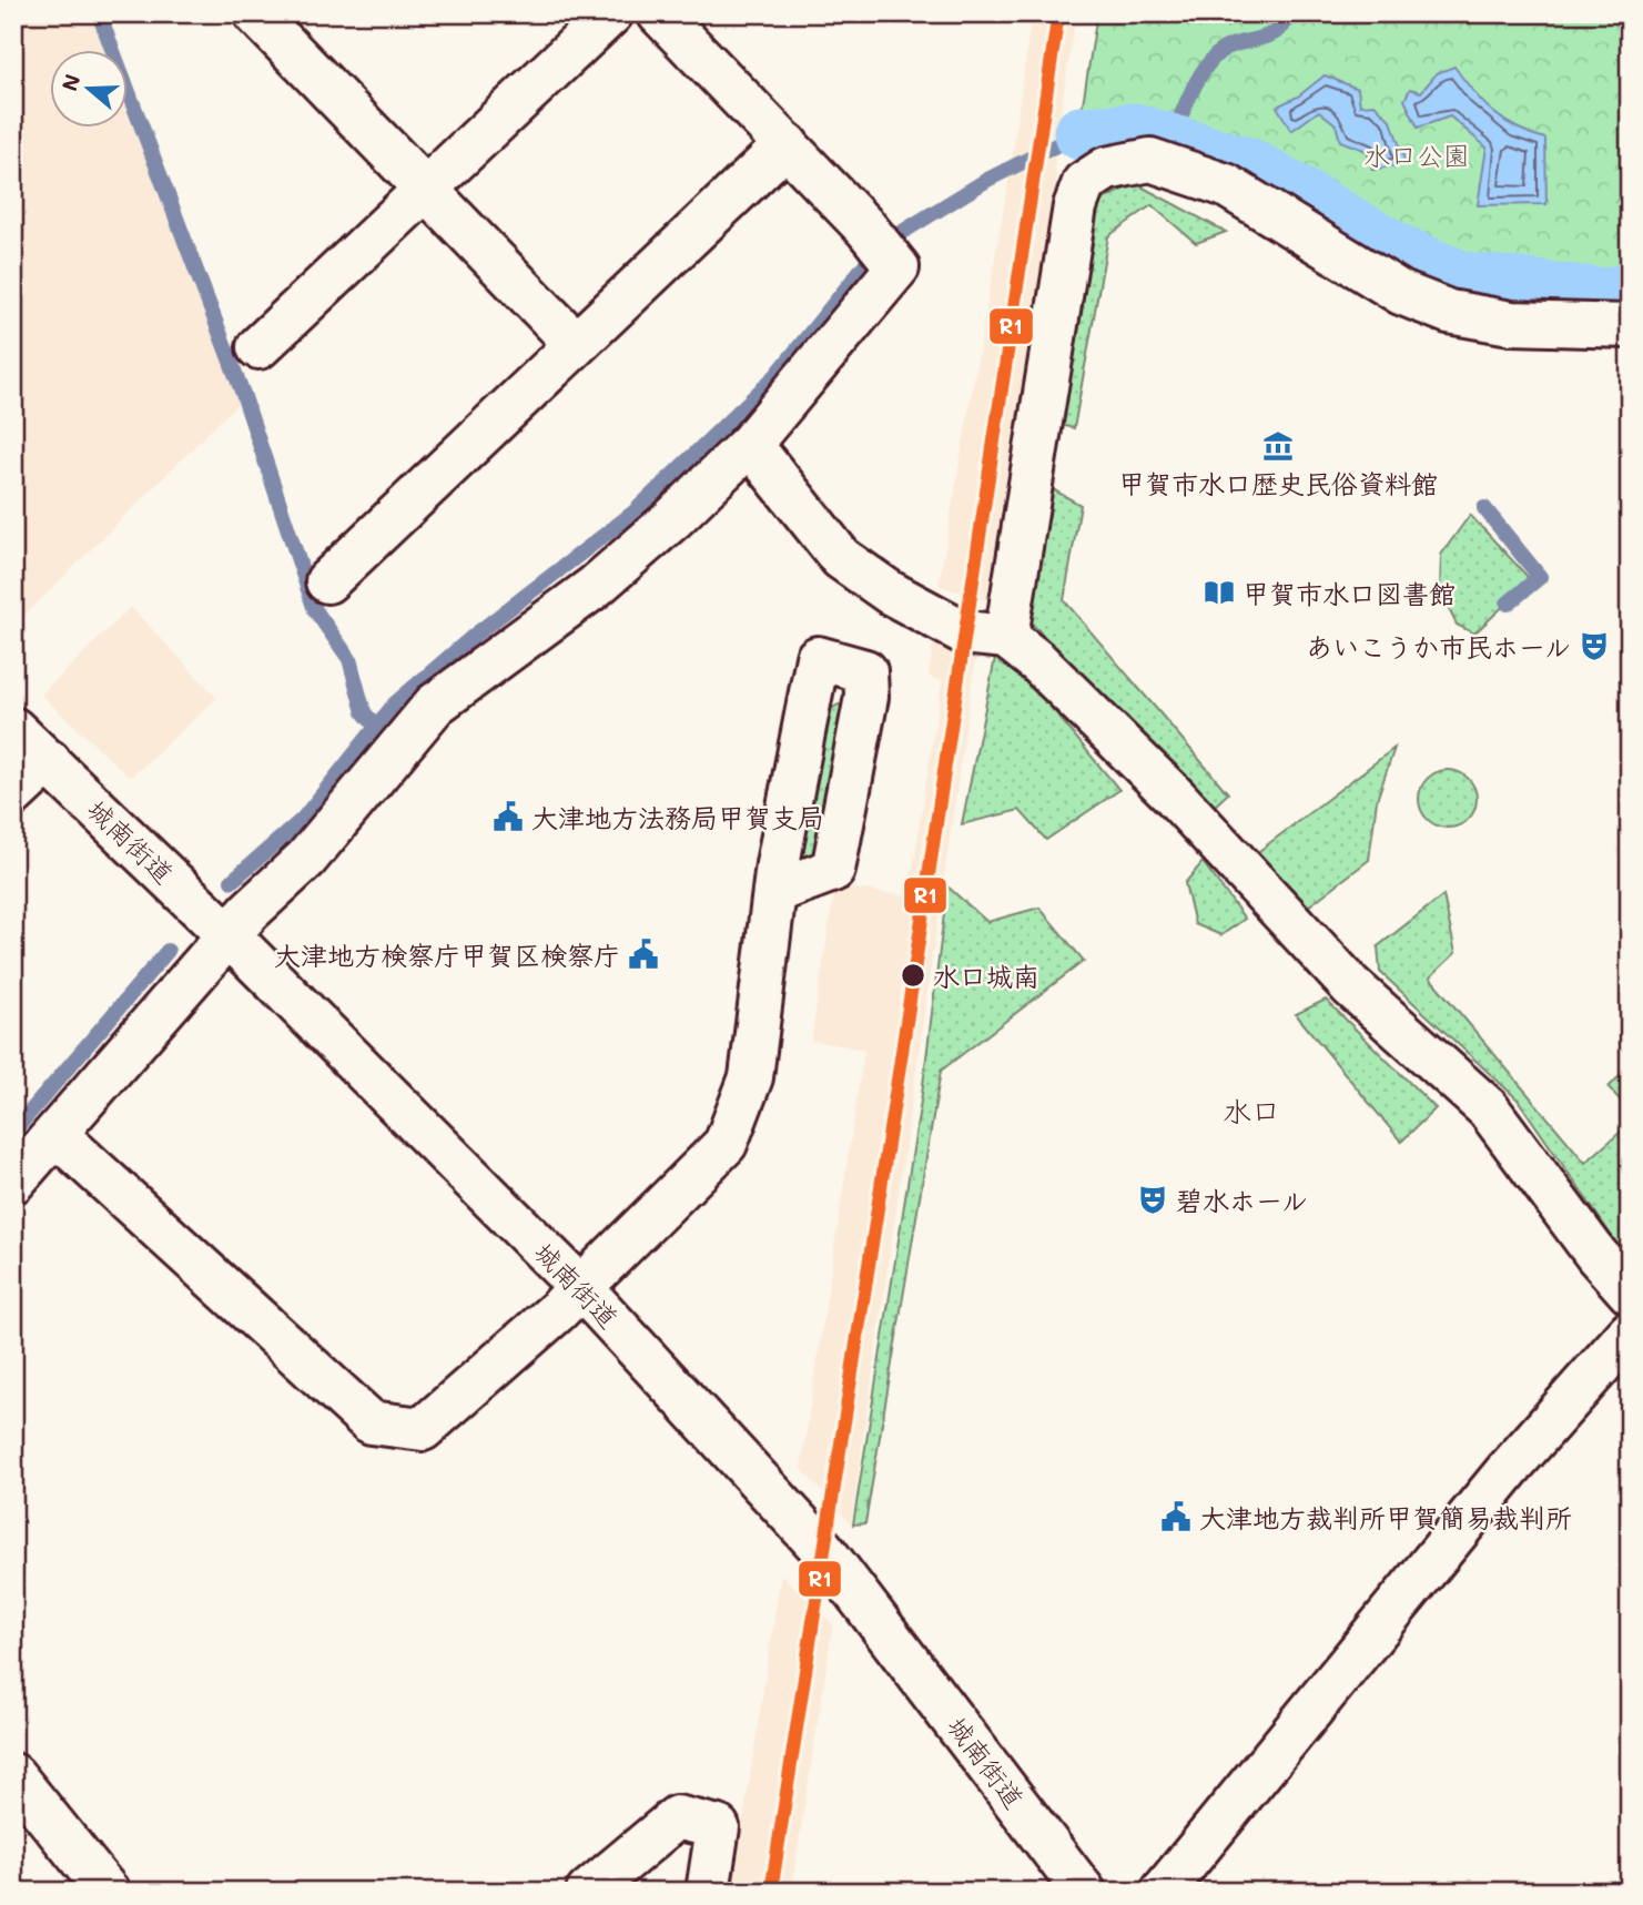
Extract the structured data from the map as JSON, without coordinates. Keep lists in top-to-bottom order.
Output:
{
  "streets": {
    "street": ["城南街道"]
  },
  "districts": ["水口"],
  "parks": ["水口公園"],
  "places": {
    "museum": ["甲賀市水口歴史民俗資料館"],
    "library": ["甲賀市水口図書館"],
    "theatre": ["あいこうか市民ホール", "碧水ホール"],
    "public building": ["大津地方法務局甲賀支局", "大津地方検察庁甲賀区検察庁", "大津地方裁判所甲賀簡易裁判所"],
    "other": ["水口城南"]
  },
  "lines": ["transit line R1"],
  "north": "left"
}
